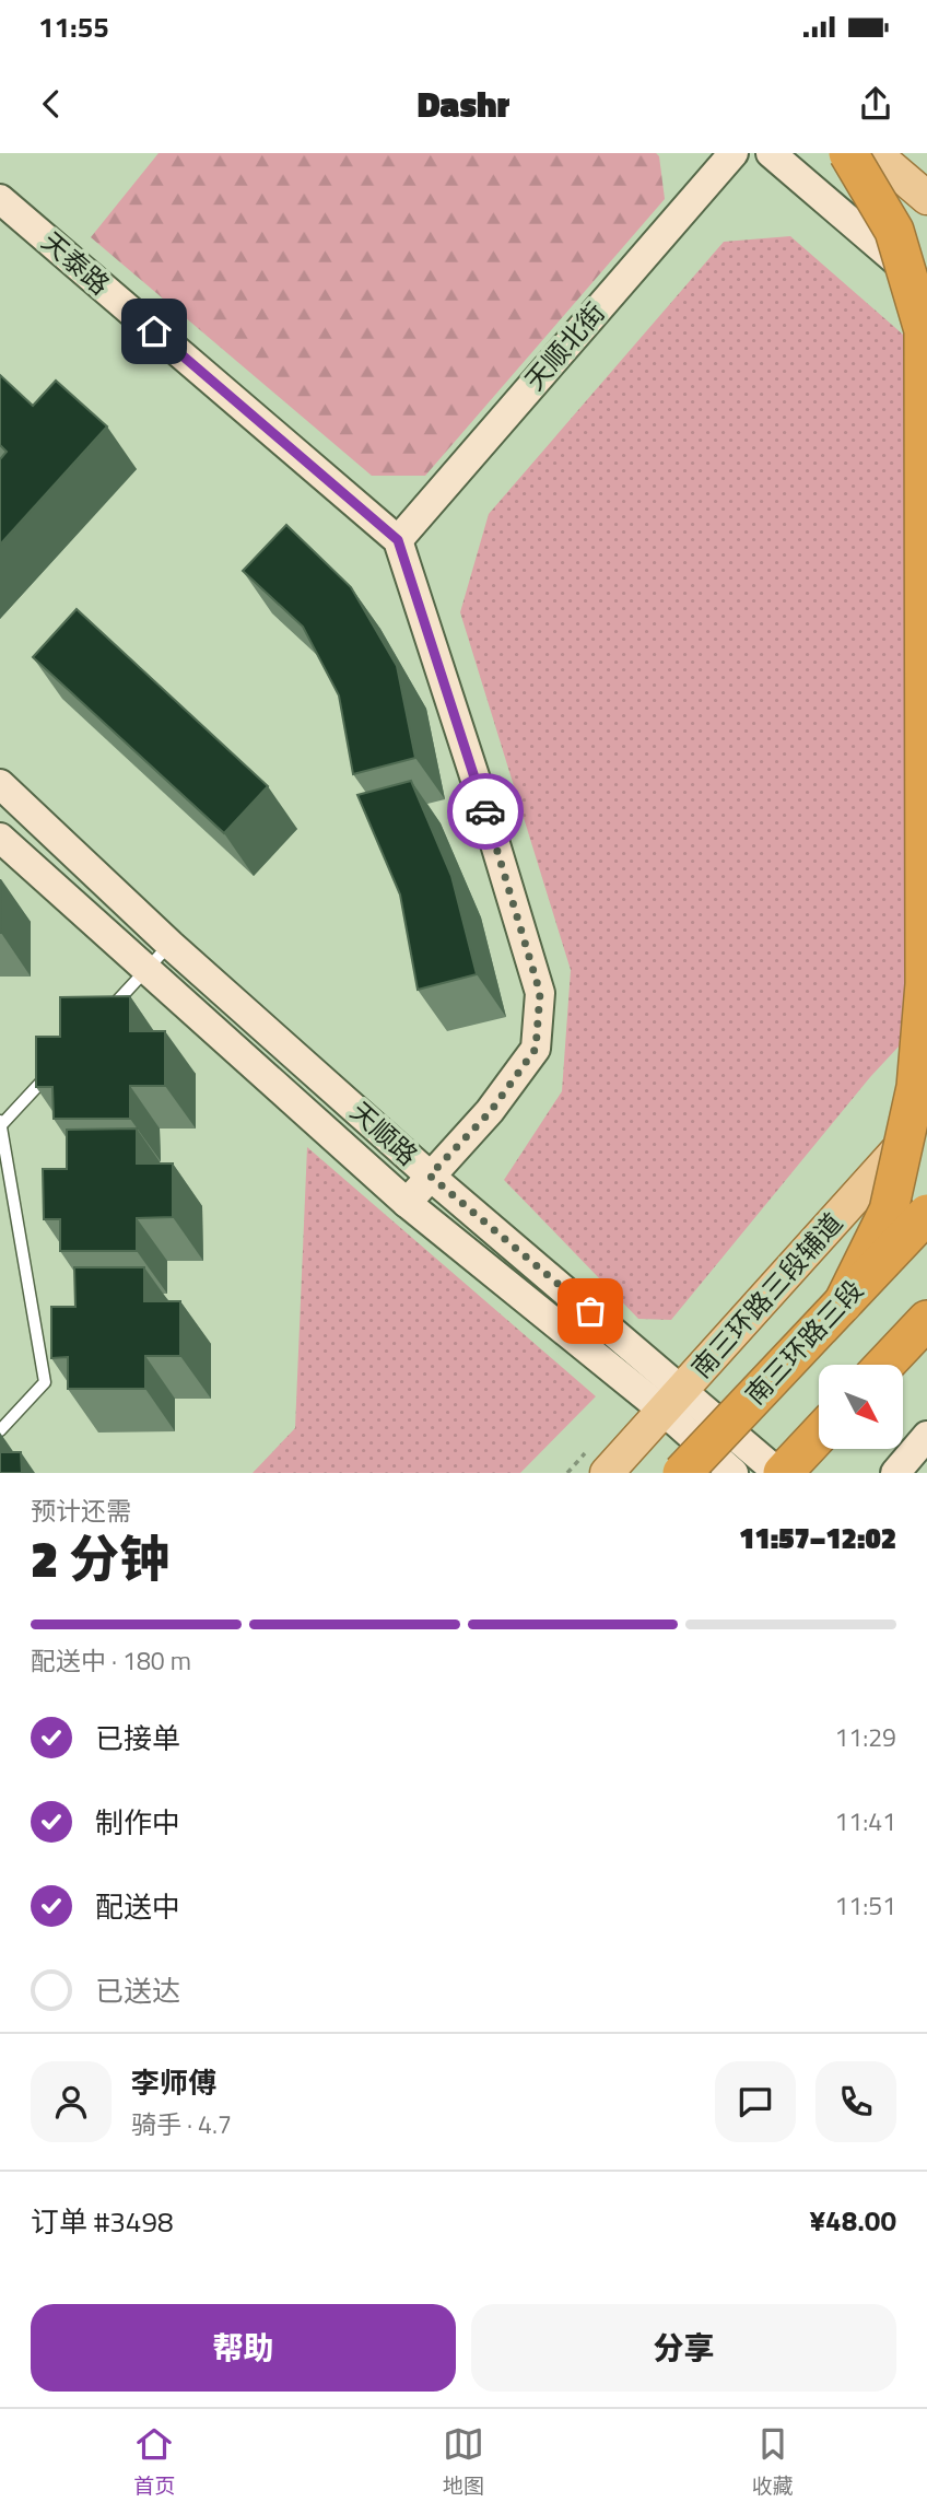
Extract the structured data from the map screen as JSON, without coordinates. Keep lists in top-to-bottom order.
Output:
{
  "streets": {
    "highway": ["南三环路三段"],
    "main road": ["南三环路三段辅道"],
    "street": ["天泰路", "天顺北街", "天顺路"]
  },
  "crossings": [
    ["天泰路", "天顺北街"],
    ["天顺路", "南三环路三段辅道"]
  ],
  "north": "bottom right",
  "page": {
    "status": "11:55",
    "header": "Dashr",
    "heading": ["2 分钟", "预计还需", "11:57–12:02"],
    "panel": [
      "李师傅",
      "骑手 · 4.7",
      "订单 #3498",
      "¥48.00"
    ],
    "bar": "配送中 · 180 m",
    "list": [
      ["已接单", "11:29"],
      ["制作中", "11:41"],
      ["配送中", "11:51"],
      "已送达"
    ],
    "buttons": ["帮助", "分享"],
    "tabs": ["首页", "地图", "收藏"]
  }
}
